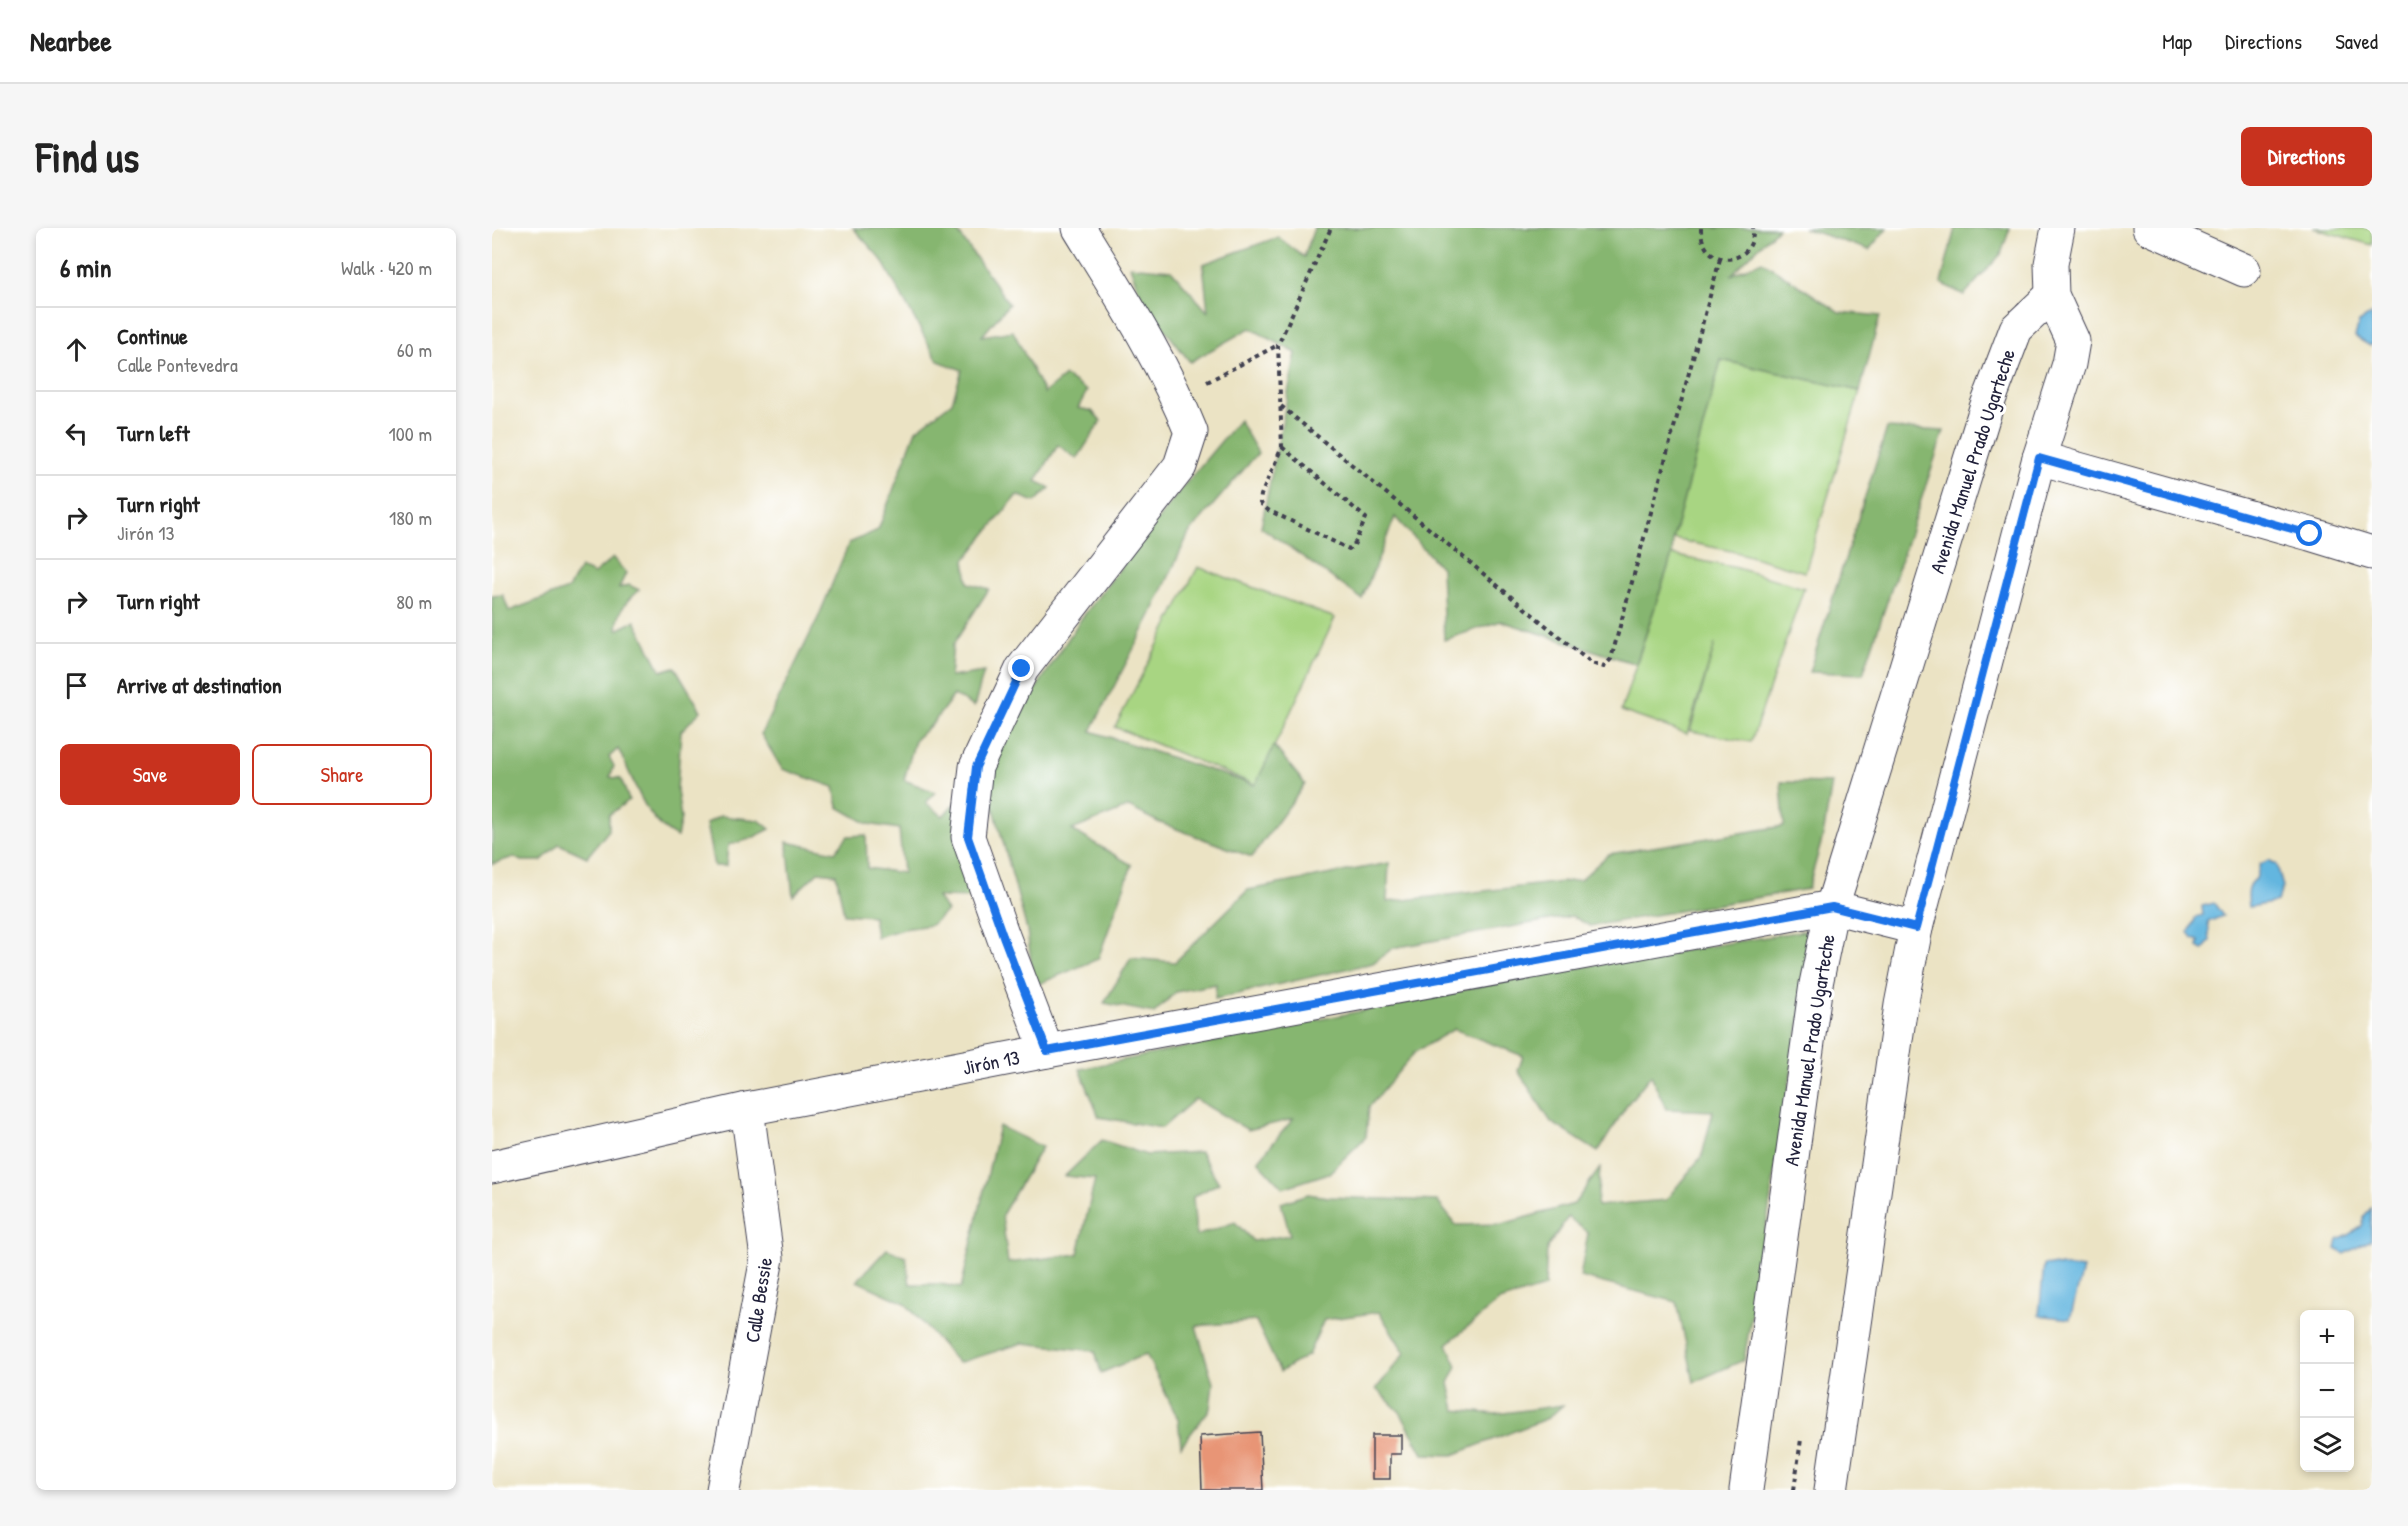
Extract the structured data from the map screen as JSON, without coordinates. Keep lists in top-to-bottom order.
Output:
{
  "streets": {
    "street": ["Avenida Manuel Prado Ugarteche", "Jirón 13", "Calle Bessie"]
  },
  "crossings": [
    ["Avenida Manuel Prado Ugarteche", "Jirón 13"],
    ["Jirón 13", "Calle Bessie"]
  ],
  "page": {
    "header": "Nearbee",
    "nav": ["Map", "Directions", "Saved"],
    "buttons": [
      "Directions",
      ["Save", "Share"]
    ],
    "title": "Find us",
    "heading": ["6 min", "Walk · 420 m"],
    "list": [
      ["Continue", "Calle Pontevedra", "60 m"],
      ["Turn left", "100 m"],
      ["Turn right", "Jirón 13", "180 m"],
      ["Turn right", "80 m"],
      "Arrive at destination"
    ],
    "map_buttons": ["+", "−"]
  }
}
